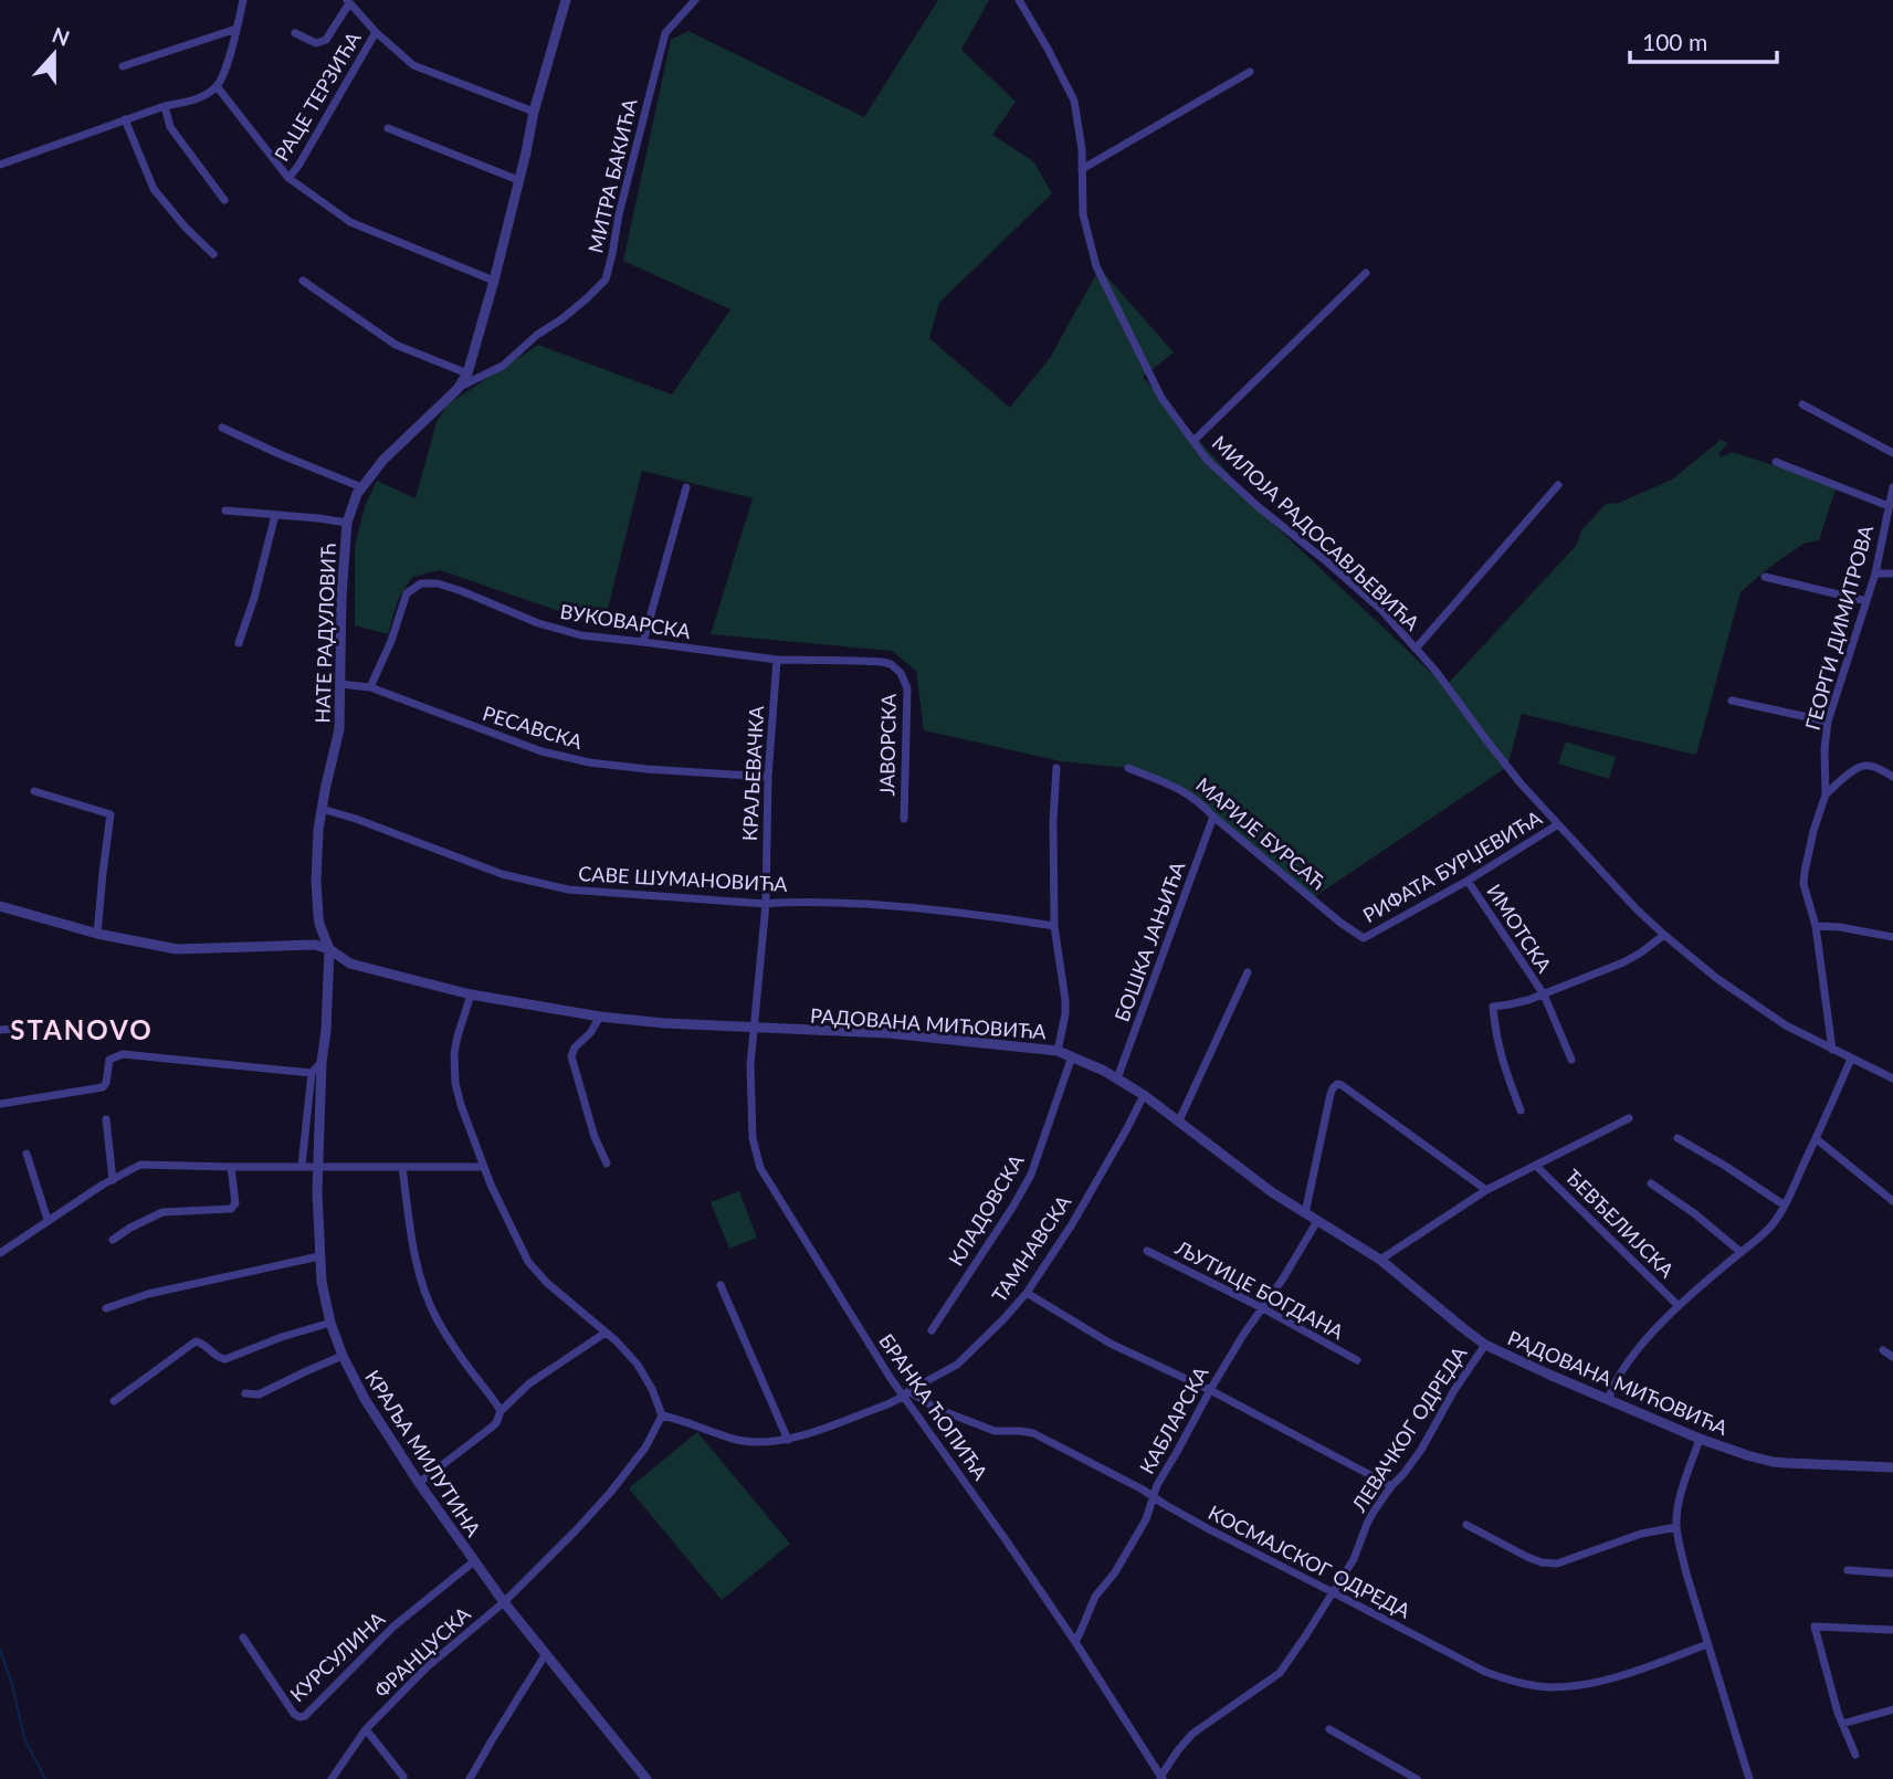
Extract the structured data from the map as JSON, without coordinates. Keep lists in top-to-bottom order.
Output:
{
  "streets": {
    "street": [
      "РАЦЕ ТЕРЗИЋА",
      "МИТРА БАКИЋА",
      "МИЛОЈА РАДОСАВЉЕВИЋА",
      "ВУКОВАРСКА",
      "ГЕОРГИ ДИМИТРОВА",
      "НАТЕ РАДУЛОВИЋ",
      "РЕСАВСКА",
      "ЈАВОРСКА",
      "КРАЉЕВАЧКА",
      "МАРИЈЕ БУРСАЋ",
      "РИФАТА БУРЏЕВИЋА",
      "САВЕ ШУМАНОВИЋА",
      "ИМОТСКА",
      "БОШКА ЈАЊИЋА",
      "РАДОВАНА МИЋОВИЋА",
      "КЛАДОВСКА",
      "ЂЕВЂЕЛИЈСКА",
      "ТАМНАВСКА",
      "ЉУТИЦЕ БОГДАНА",
      "БРАНКА ЋОПИЋА",
      "КАБЛАРСКА",
      "ЛЕВАЧКОГ ОДРЕДА",
      "КРАЉА МИЛУТИНА",
      "КОСМАЈСКОГ ОДРЕДА",
      "ФРАНЦУСКА",
      "КУРСУЛИНА"
    ]
  },
  "crossings": [
    ["МИТРА БАКИЋА", "НАТЕ РАДУЛОВИЋ"],
    ["МИЛОЈА РАДОСАВЉЕВИЋА", "ГЕОРГИ ДИМИТРОВА"],
    ["МИЛОЈА РАДОСАВЉЕВИЋА", "РИФАТА БУРЏЕВИЋА"],
    ["ВУКОВАРСКА", "РЕСАВСКА"],
    ["ВУКОВАРСКА", "ЈАВОРСКА"],
    ["ВУКОВАРСКА", "КРАЉЕВАЧКА"],
    ["НАТЕ РАДУЛОВИЋ", "РЕСАВСКА"],
    ["НАТЕ РАДУЛОВИЋ", "САВЕ ШУМАНОВИЋА"],
    ["НАТЕ РАДУЛОВИЋ", "РАДОВАНА МИЋОВИЋА"],
    ["НАТЕ РАДУЛОВИЋ", "КРАЉА МИЛУТИНА"],
    ["РЕСАВСКА", "КРАЉЕВАЧКА"],
    ["КРАЉЕВАЧКА", "САВЕ ШУМАНОВИЋА"],
    ["КРАЉЕВАЧКА", "РАДОВАНА МИЋОВИЋА"],
    ["КРАЉЕВАЧКА", "БРАНКА ЋОПИЋА"],
    ["МАРИЈЕ БУРСАЋ", "РИФАТА БУРЏЕВИЋА"],
    ["МАРИЈЕ БУРСАЋ", "БОШКА ЈАЊИЋА"],
    ["РИФАТА БУРЏЕВИЋА", "ИМОТСКА"],
    ["БОШКА ЈАЊИЋА", "РАДОВАНА МИЋОВИЋА"],
    ["РАДОВАНА МИЋОВИЋА", "КЛАДОВСКА"],
    ["РАДОВАНА МИЋОВИЋА", "ТАМНАВСКА"],
    ["РАДОВАНА МИЋОВИЋА", "БРАНКА ЋОПИЋА"],
    ["РАДОВАНА МИЋОВИЋА", "КАБЛАРСКА"],
    ["РАДОВАНА МИЋОВИЋА", "ЛЕВАЧКОГ ОДРЕДА"],
    ["РАДОВАНА МИЋОВИЋА", "КРАЉА МИЛУТИНА"],
    ["ТАМНАВСКА", "БРАНКА ЋОПИЋА"],
    ["ТАМНАВСКА", "КОСМАЈСКОГ ОДРЕДА"],
    ["ТАМНАВСКА", "ФРАНЦУСКА"],
    ["ЉУТИЦЕ БОГДАНА", "КАБЛАРСКА"],
    ["БРАНКА ЋОПИЋА", "КАБЛАРСКА"],
    ["БРАНКА ЋОПИЋА", "ЛЕВАЧКОГ ОДРЕДА"],
    ["БРАНКА ЋОПИЋА", "КОСМАЈСКОГ ОДРЕДА"],
    ["КАБЛАРСКА", "КОСМАЈСКОГ ОДРЕДА"],
    ["ЛЕВАЧКОГ ОДРЕДА", "КОСМАЈСКОГ ОДРЕДА"],
    ["КРАЉА МИЛУТИНА", "ФРАНЦУСКА"],
    ["КРАЉА МИЛУТИНА", "КУРСУЛИНА"]
  ],
  "districts": ["STANOVO"],
  "scale_bar": "100 m",
  "north": "top"
}
